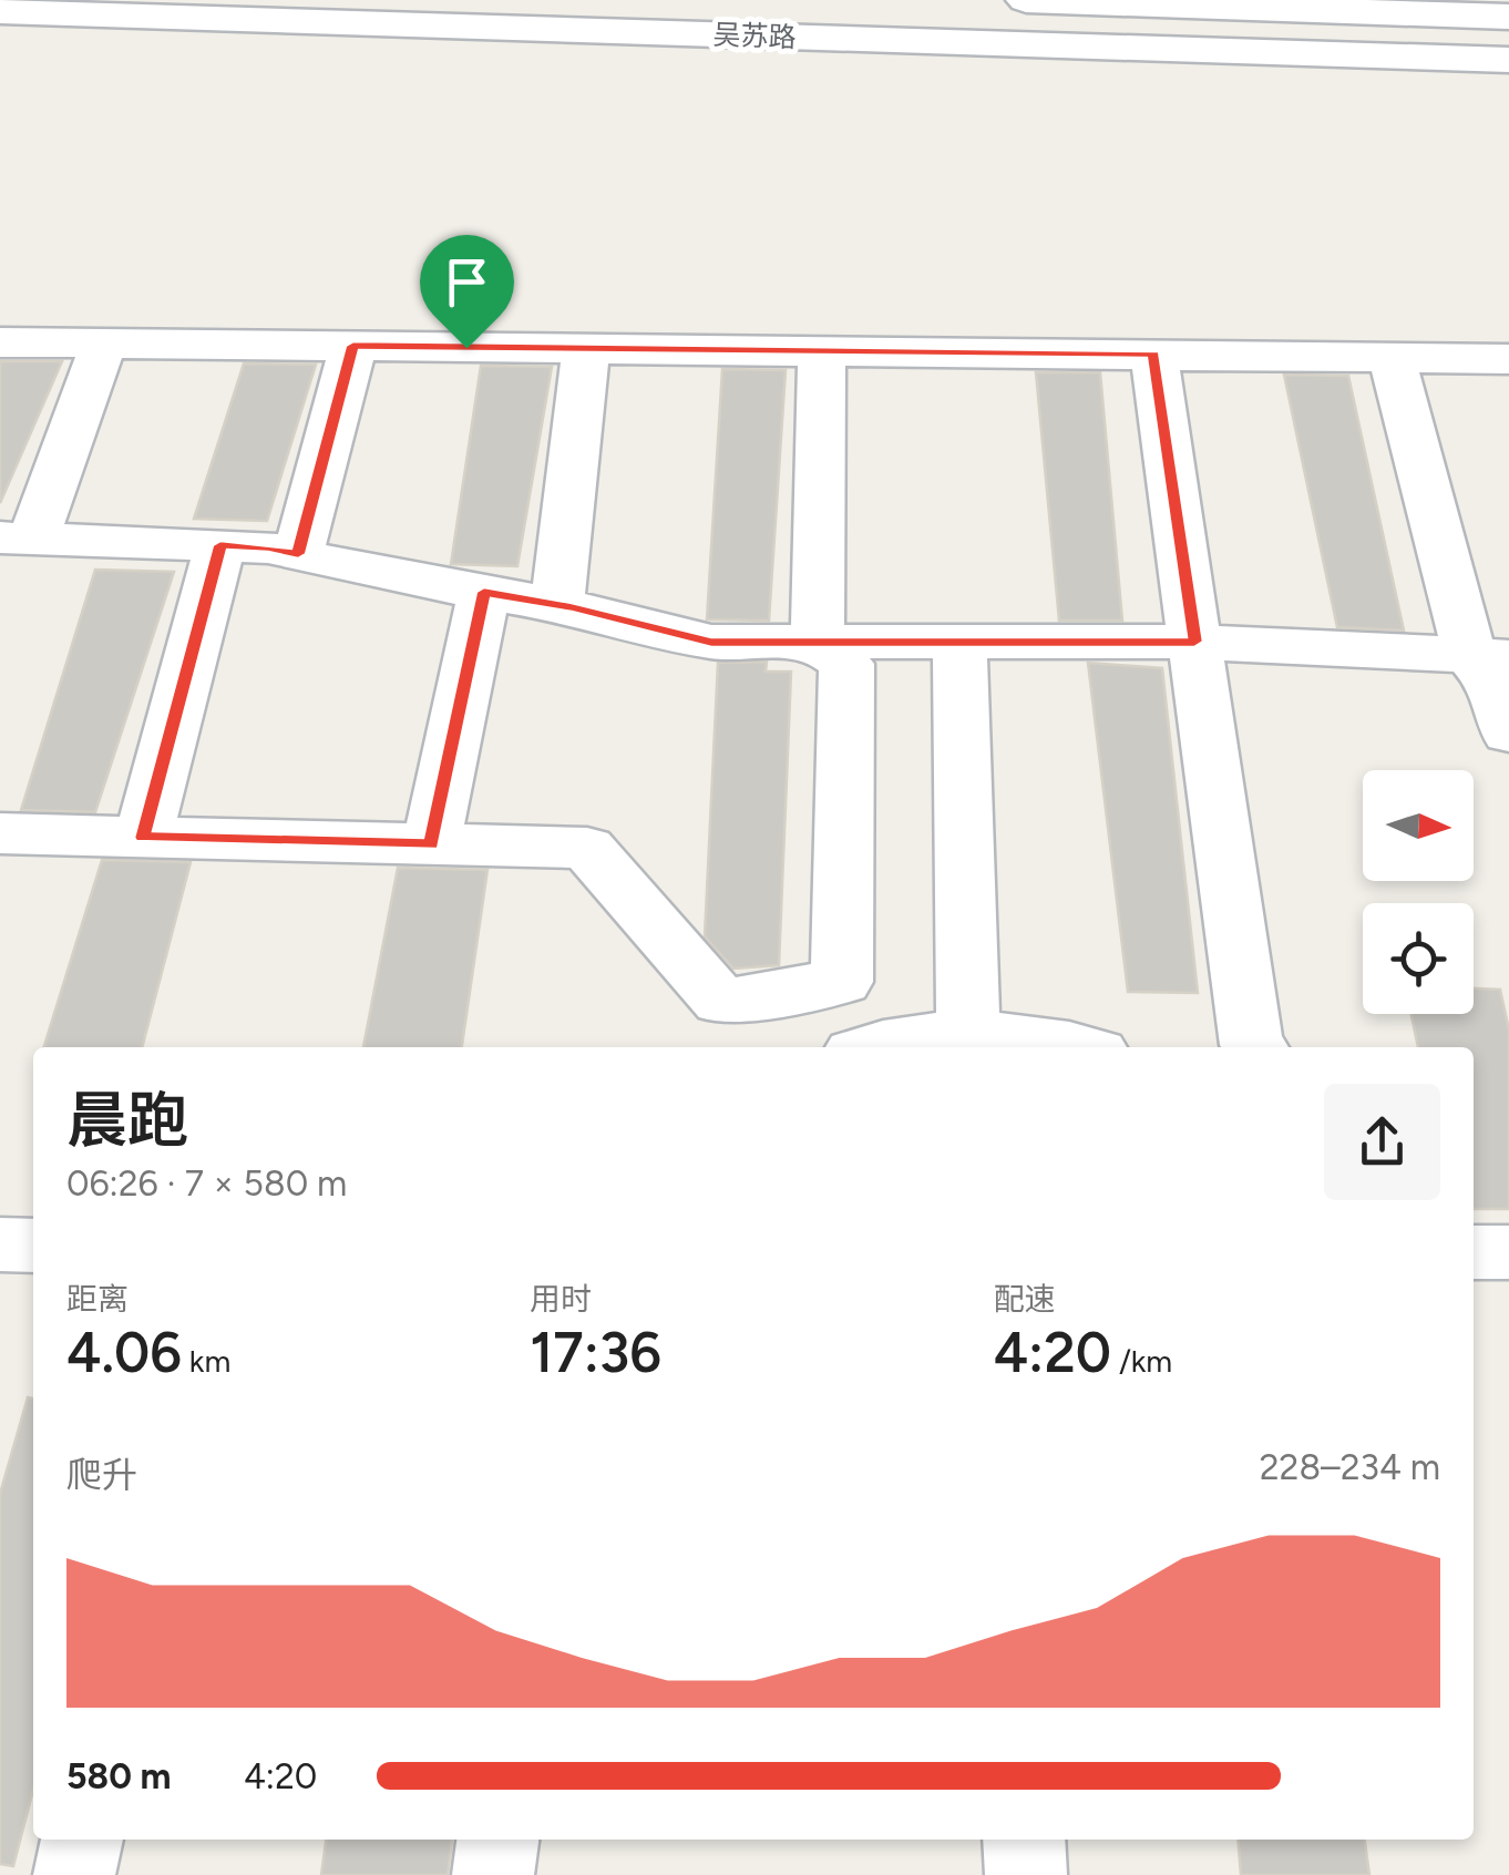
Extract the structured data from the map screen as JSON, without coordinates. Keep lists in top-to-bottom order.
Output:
{
  "streets": {
    "street": ["吴苏路"]
  },
  "north": "right",
  "page": {
    "heading": ["晨跑", "06:26 · 7 × 580 m"],
    "stats": [
      ["距离", "4.06 km"],
      ["用时", "17:36"],
      ["配速", "4:20 /km"]
    ],
    "chart": ["爬升", "228–234 m"],
    "list": [
      {
        "name": "580 m",
        "note": "4:20"
      }
    ]
  }
}
